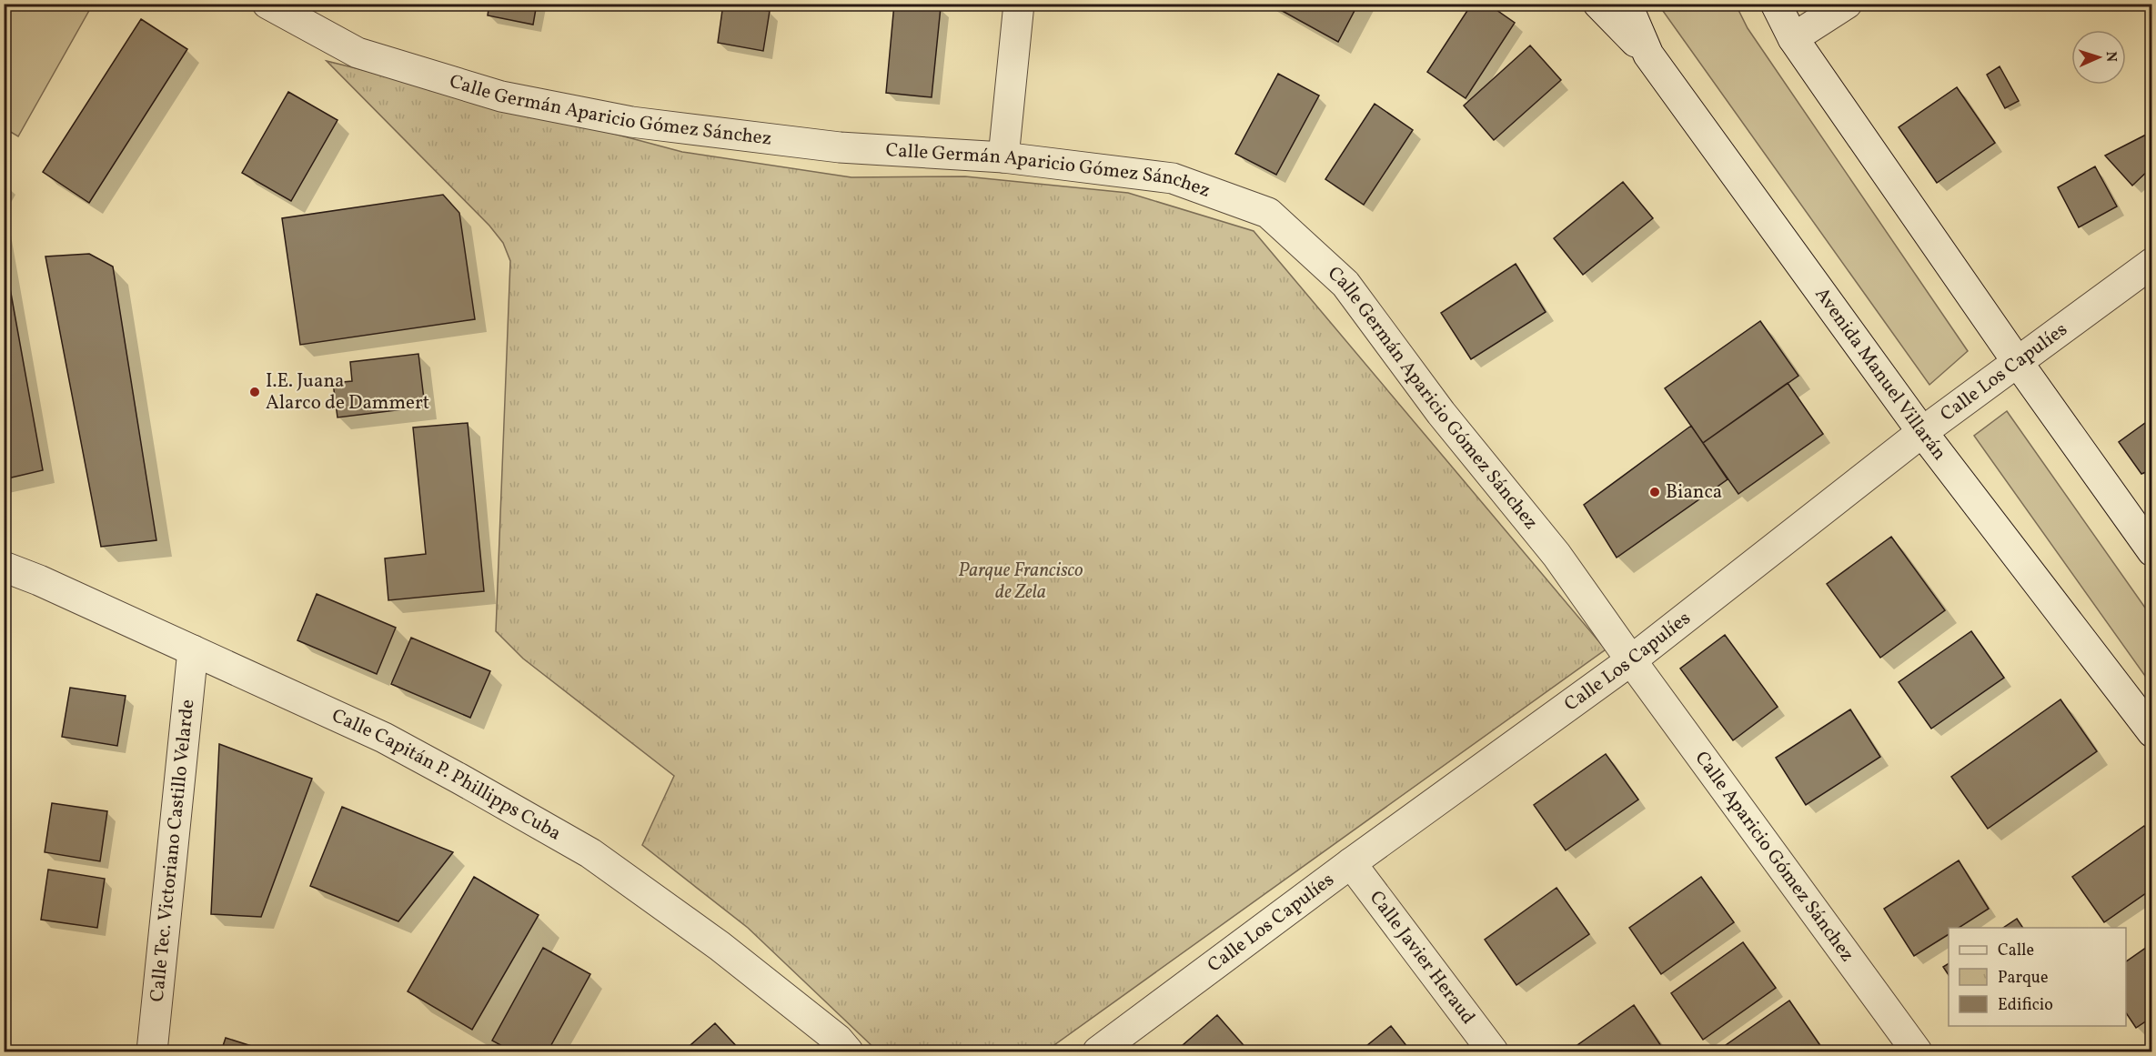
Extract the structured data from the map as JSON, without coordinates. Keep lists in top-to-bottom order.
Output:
{
  "streets": {
    "street": [
      "Calle Germán Aparicio Gómez Sánchez",
      "Calle Los Capulíes",
      "Avenida Manuel Villarán",
      "Calle Capitán P. Phillipps Cuba",
      "Calle Tec. Victoriano Castillo Velarde",
      "Calle Aparicio Gómez Sánchez",
      "Calle Javier Heraud"
    ]
  },
  "crossings": [
    ["Calle Germán Aparicio Gómez Sánchez", "Calle Los Capulíes"],
    ["Calle Germán Aparicio Gómez Sánchez", "Calle Aparicio Gómez Sánchez"],
    ["Calle Los Capulíes", "Avenida Manuel Villarán"],
    ["Calle Los Capulíes", "Calle Aparicio Gómez Sánchez"],
    ["Calle Los Capulíes", "Calle Javier Heraud"],
    ["Calle Capitán P. Phillipps Cuba", "Calle Tec. Victoriano Castillo Velarde"]
  ],
  "parks": ["Parque Francisco de Zela"],
  "places": ["I.E. Juana Alarco de Dammert", "Bianca"],
  "legend": ["Calle", "Parque", "Edificio"],
  "north": "right"
}
